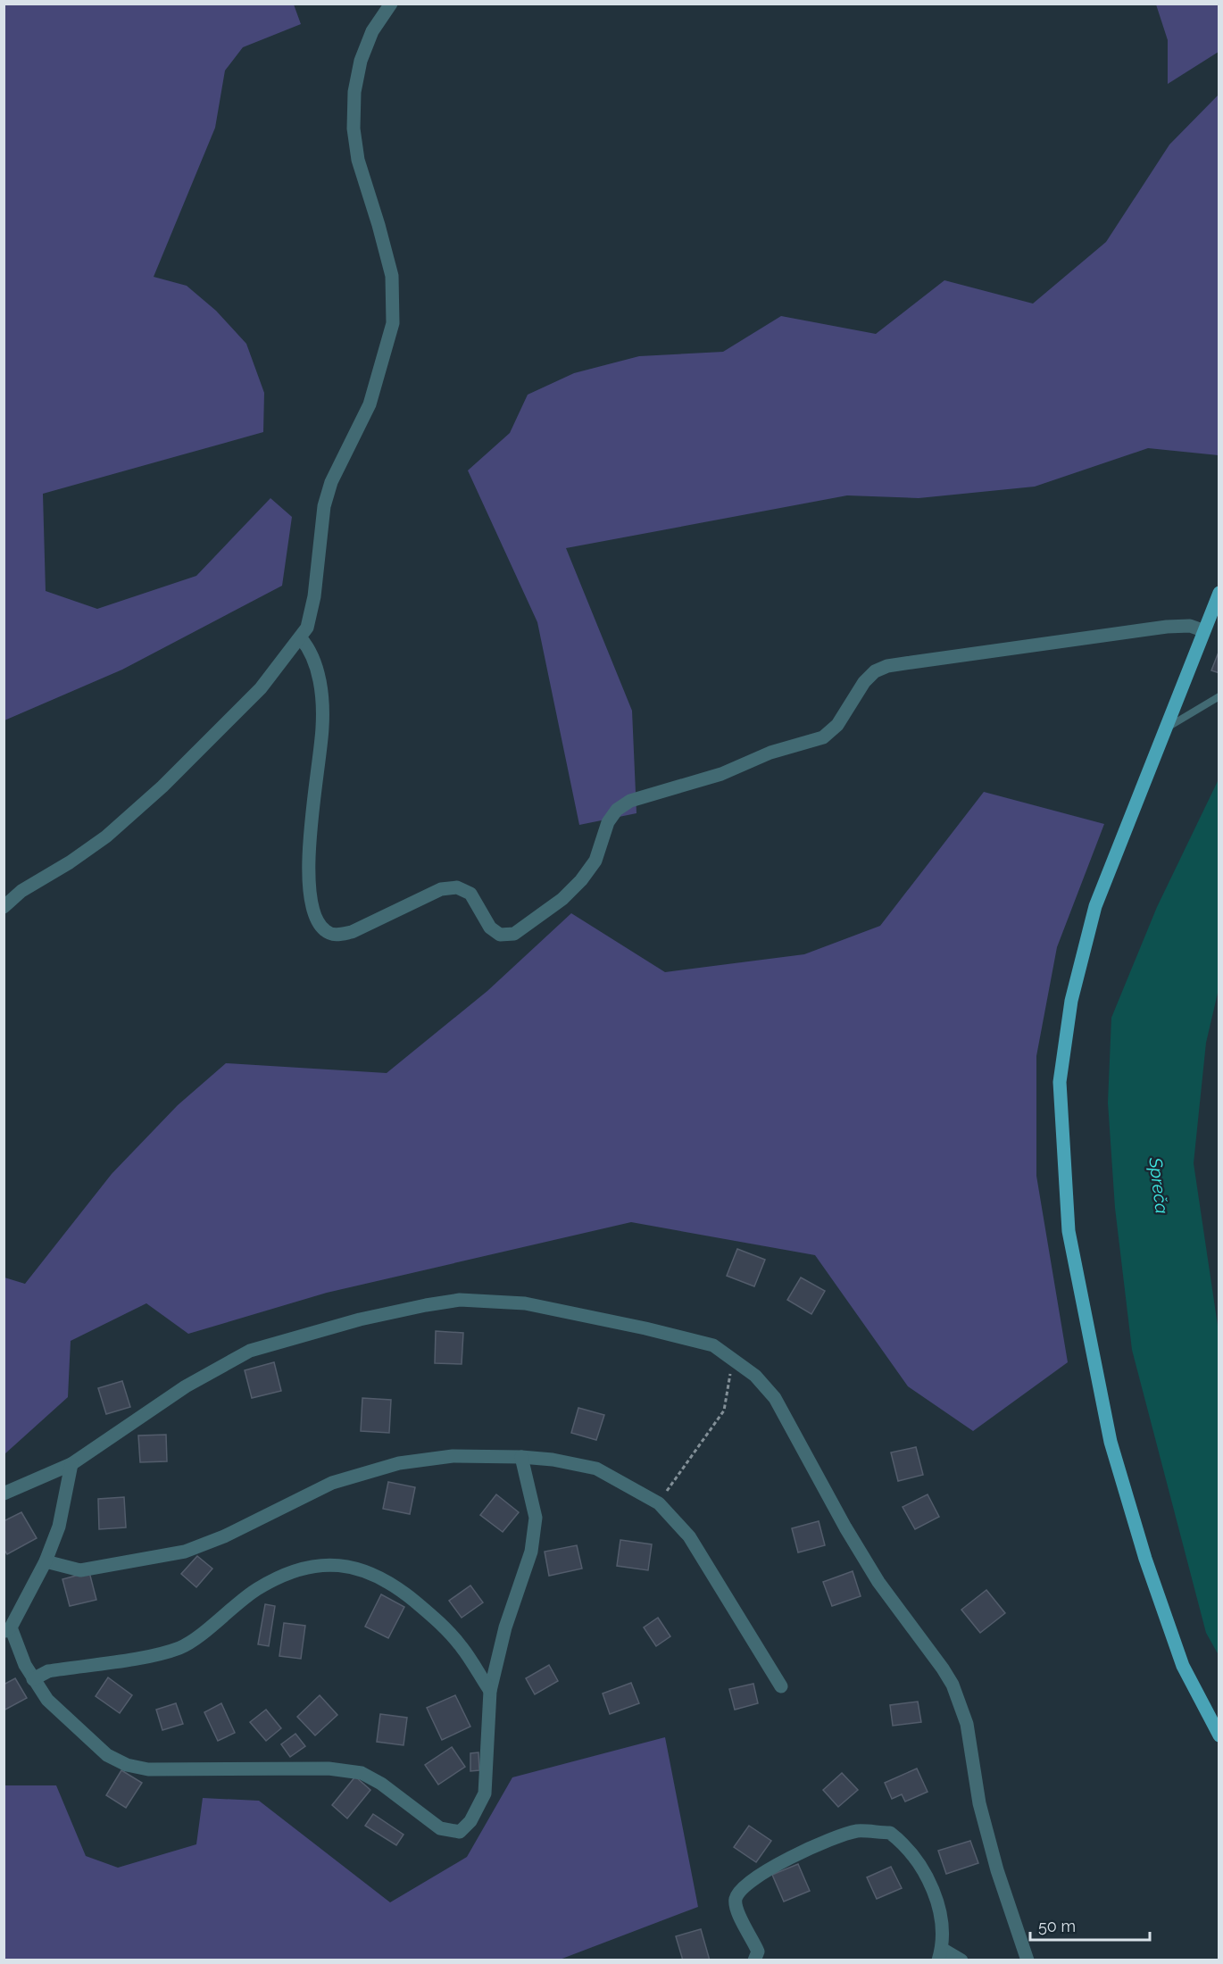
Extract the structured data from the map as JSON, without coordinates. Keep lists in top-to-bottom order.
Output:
{
  "water": ["Spreča"],
  "scale_bar": "50 m"
}
